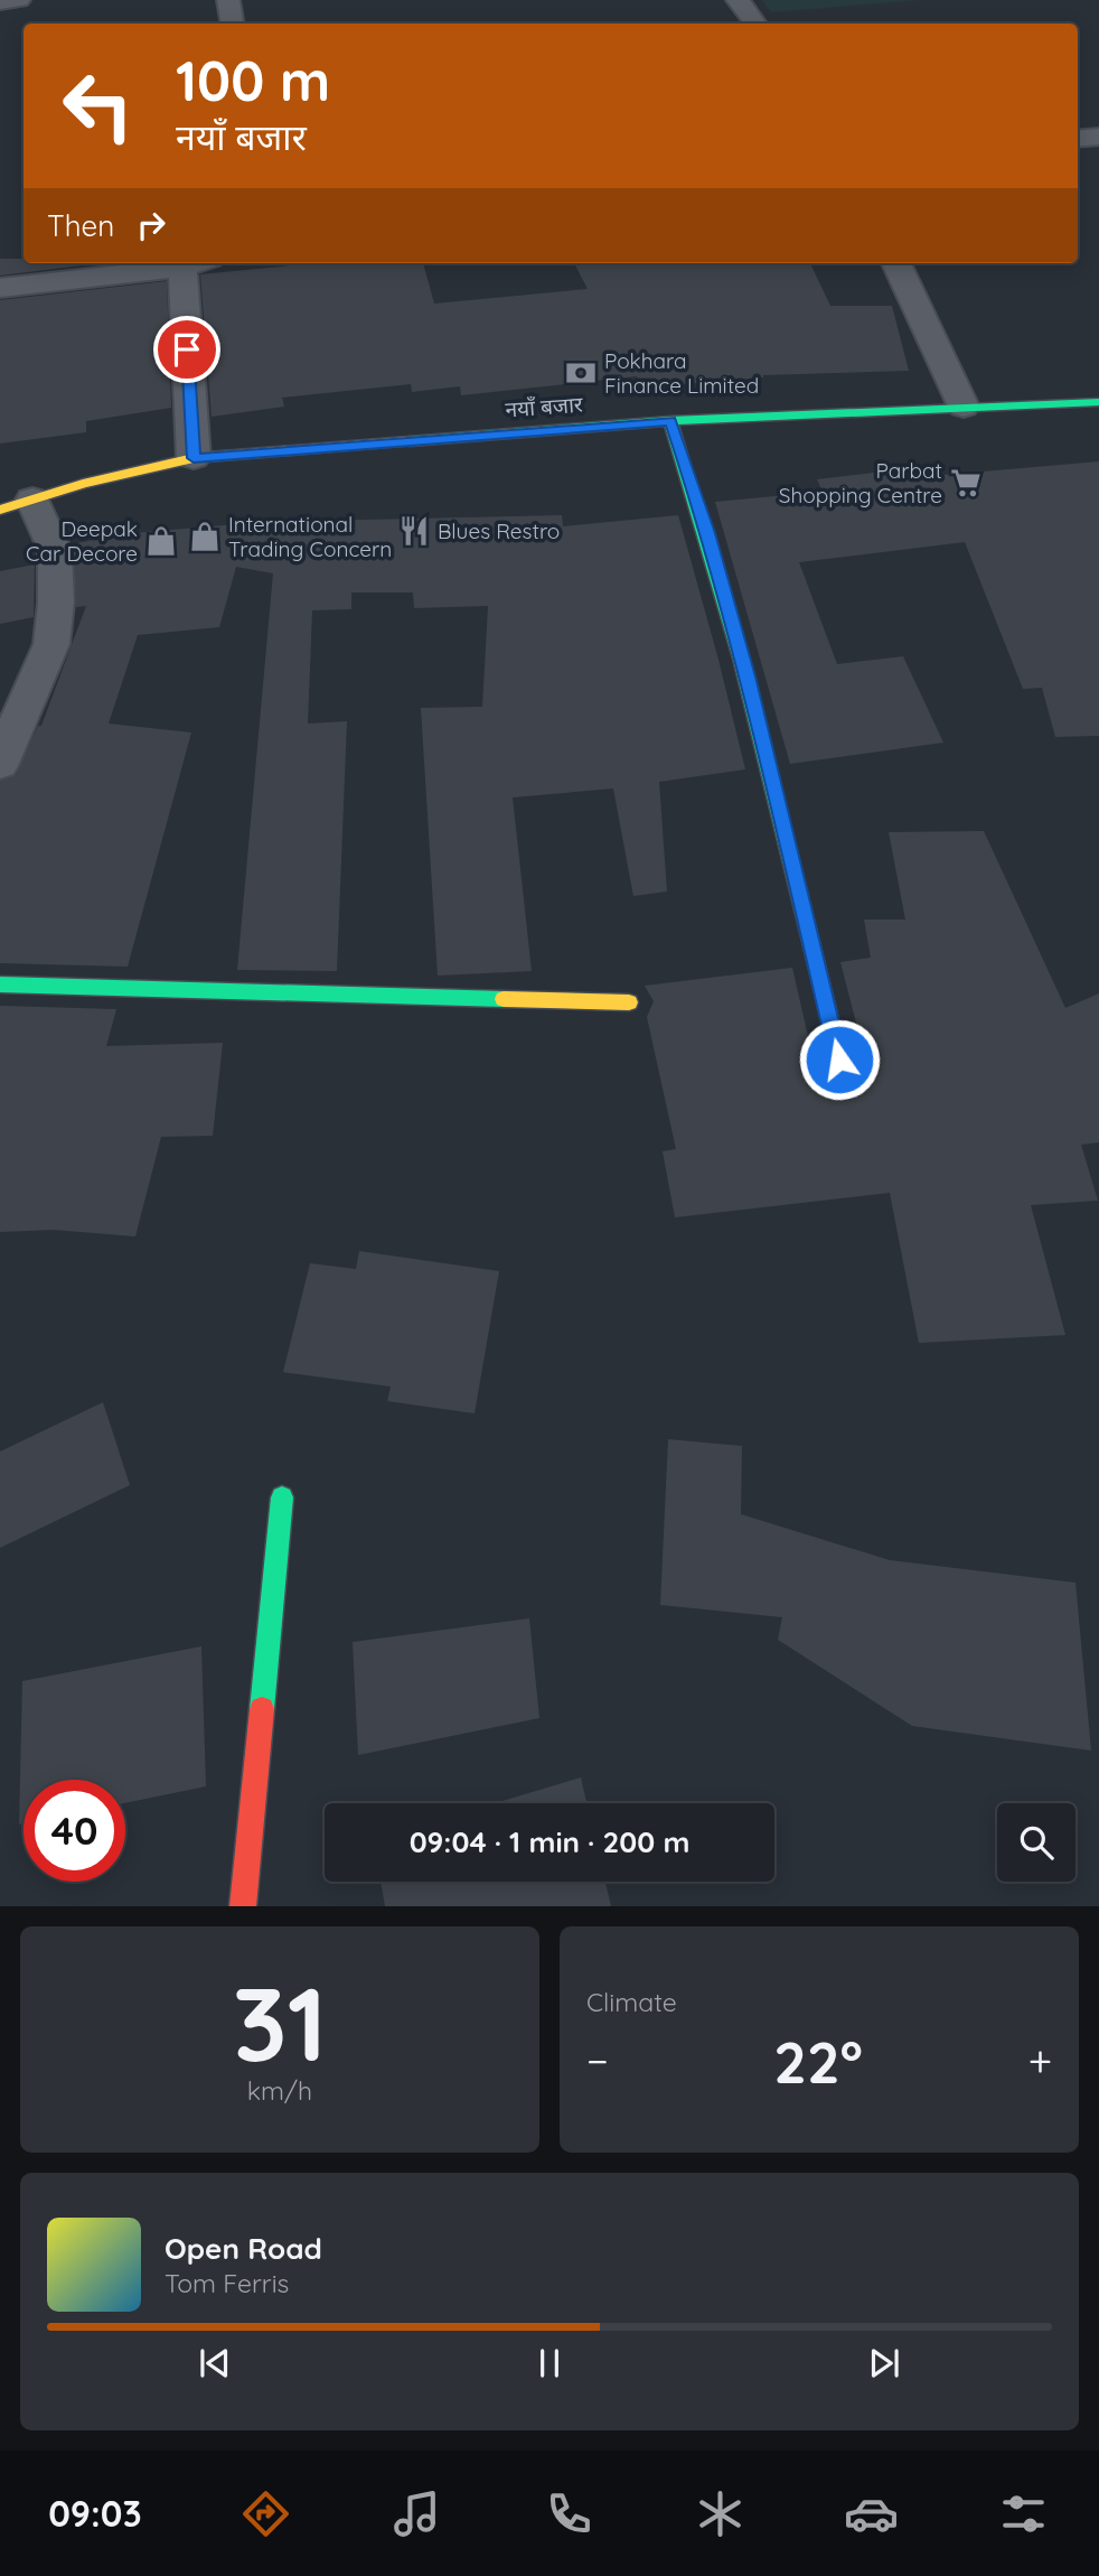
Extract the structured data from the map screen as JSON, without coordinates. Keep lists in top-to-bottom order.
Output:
{
  "streets": {
    "street": ["नयाँ बजार"]
  },
  "places": {
    "bank": ["Pokhara Finance Limited"],
    "supermarket": ["Parbat Shopping Centre"],
    "restaurant": ["Blues Restro"],
    "shop": ["International Trading Concern", "Deepak Car Decore"]
  },
  "page": {
    "turn": ["100 m", "नयाँ बजार"],
    "then": "Then",
    "limit": "40",
    "trip": "09:04 · 1 min · 200 m",
    "tile": [
      ["31", "km/h"],
      "Climate"
    ],
    "heat": ["−", "22°", "+"],
    "song": ["Open Road", "Tom Ferris"],
    "tabs": "09:03"
  }
}
